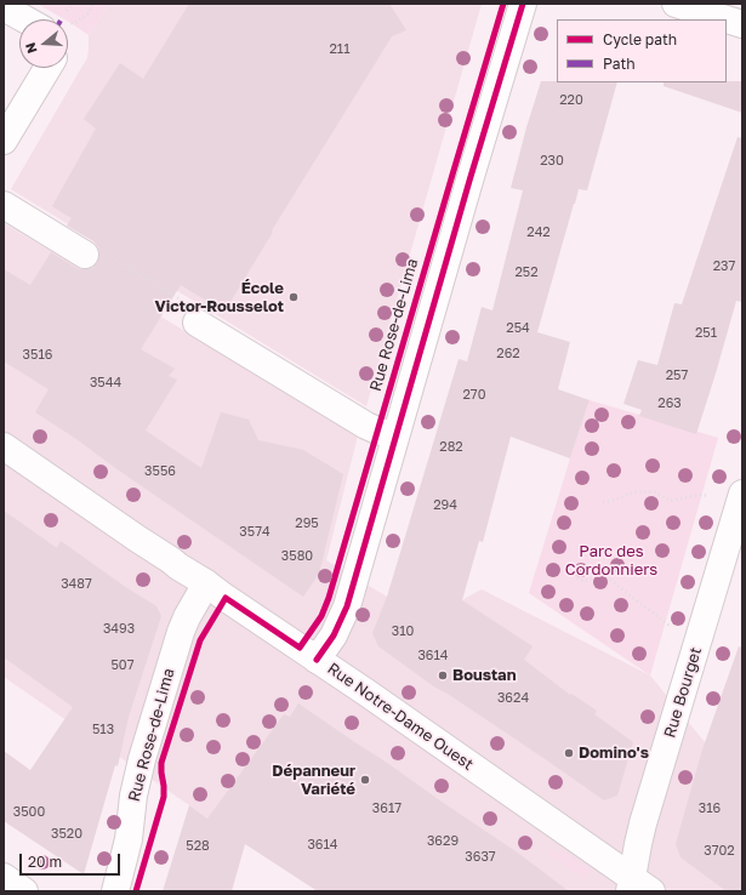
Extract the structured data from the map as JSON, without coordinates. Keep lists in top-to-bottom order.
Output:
{
  "streets": {
    "street": ["Rue Rose-de-Lima", "Rue Bourget", "Rue Notre-Dame Ouest"]
  },
  "crossings": [
    ["Rue Rose-de-Lima", "Rue Notre-Dame Ouest"],
    ["Rue Bourget", "Rue Notre-Dame Ouest"]
  ],
  "parks": ["Parc des Cordonniers"],
  "places": [
    "École Victor-Rousselot",
    "Boustan",
    "Domino's",
    "Dépanneur Variété"
  ],
  "house_numbers": [
    "211",
    "220",
    "230",
    "242",
    "237",
    "252",
    "254",
    "251",
    "262",
    "3516",
    "257",
    "3544",
    "270",
    "263",
    "282",
    "3556",
    "294",
    "295",
    "3574",
    "3580",
    "3487",
    "3493",
    "310",
    "3614",
    "507",
    "3624",
    "513",
    "3617",
    "316",
    "3500",
    "3520",
    "3629",
    "3614",
    "528",
    "3702",
    "3637"
  ],
  "legend": ["Cycle path", "Path"],
  "scale_bar": "20 m",
  "north": "left"
}
